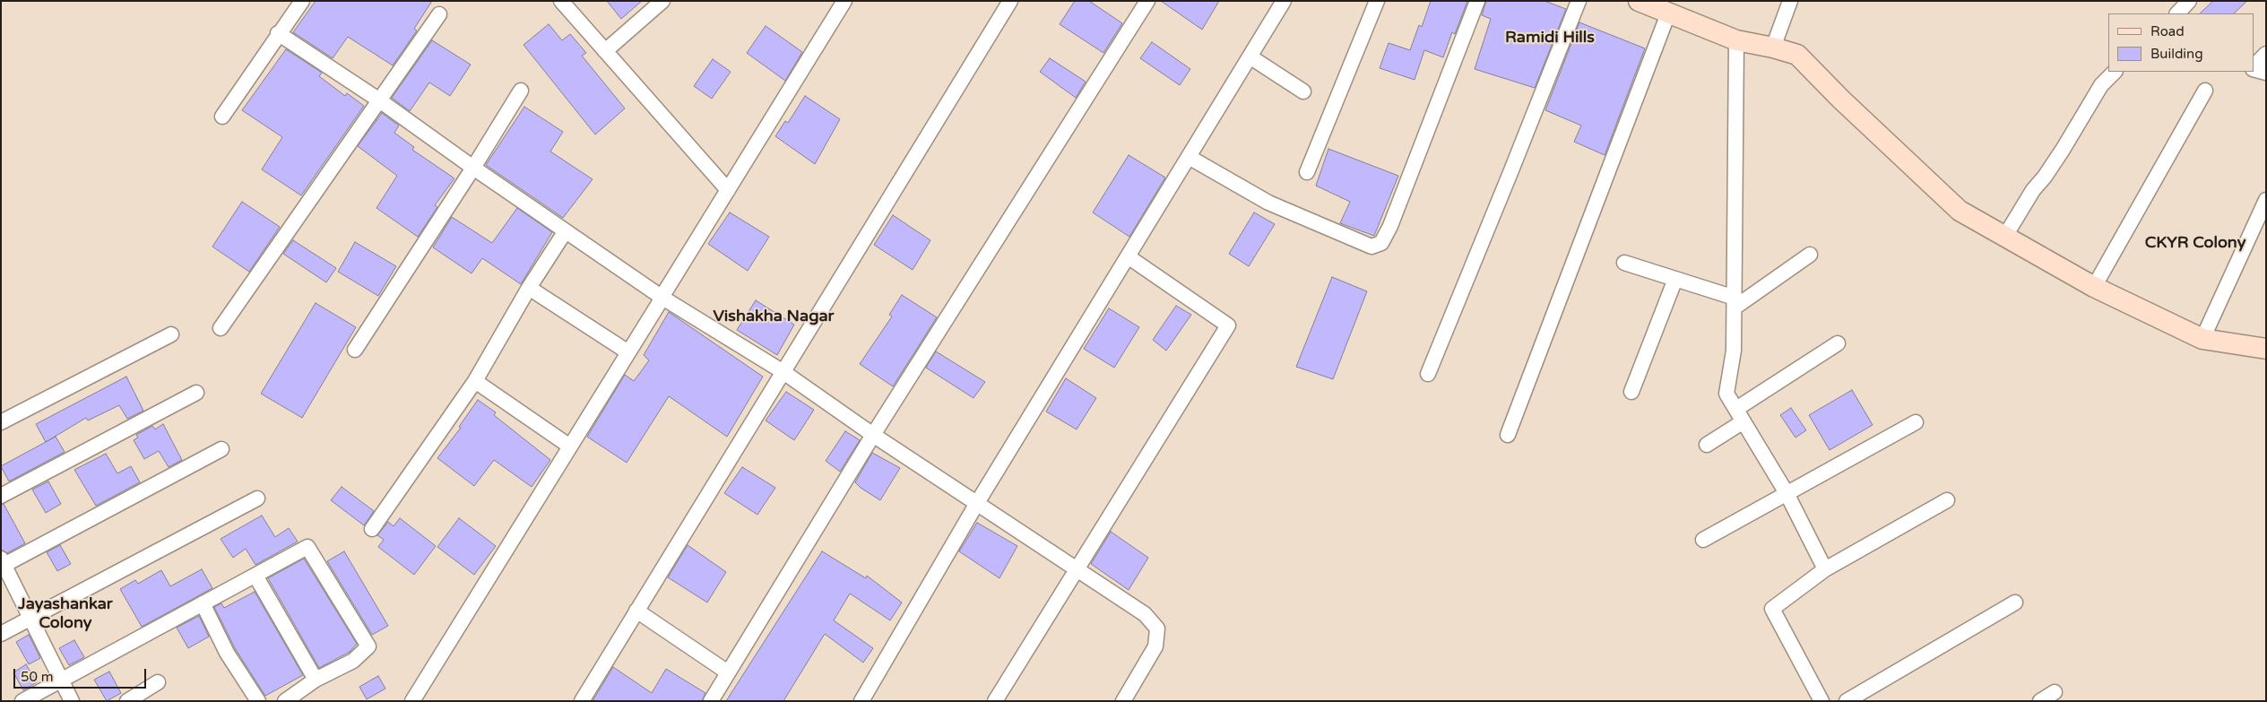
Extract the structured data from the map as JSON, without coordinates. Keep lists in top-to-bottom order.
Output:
{
  "districts": [
    "Ramidi Hills",
    "CKYR Colony",
    "Vishakha Nagar",
    "Jayashankar Colony"
  ],
  "legend": ["Road", "Building"],
  "scale_bar": "50 m"
}
